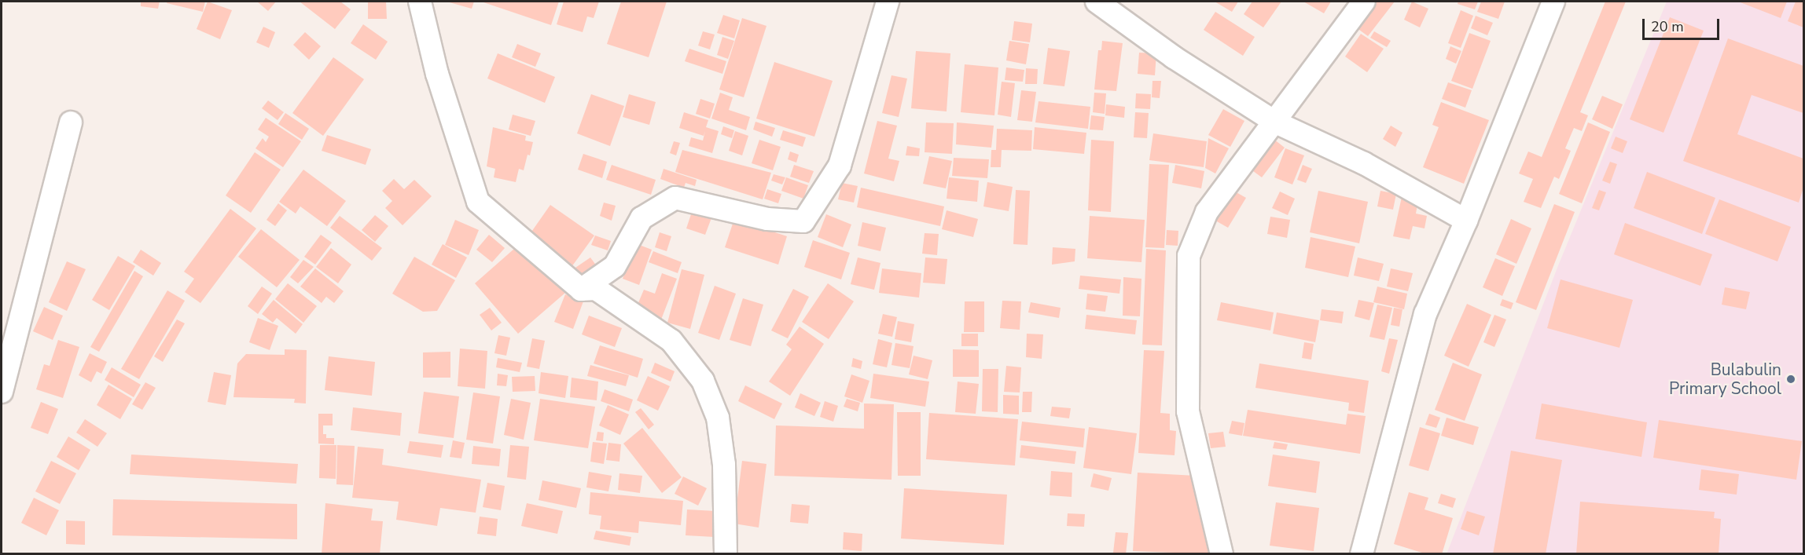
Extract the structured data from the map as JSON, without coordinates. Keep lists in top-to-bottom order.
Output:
{
  "places": ["Bulabulin Primary School"],
  "scale_bar": "20 m"
}
